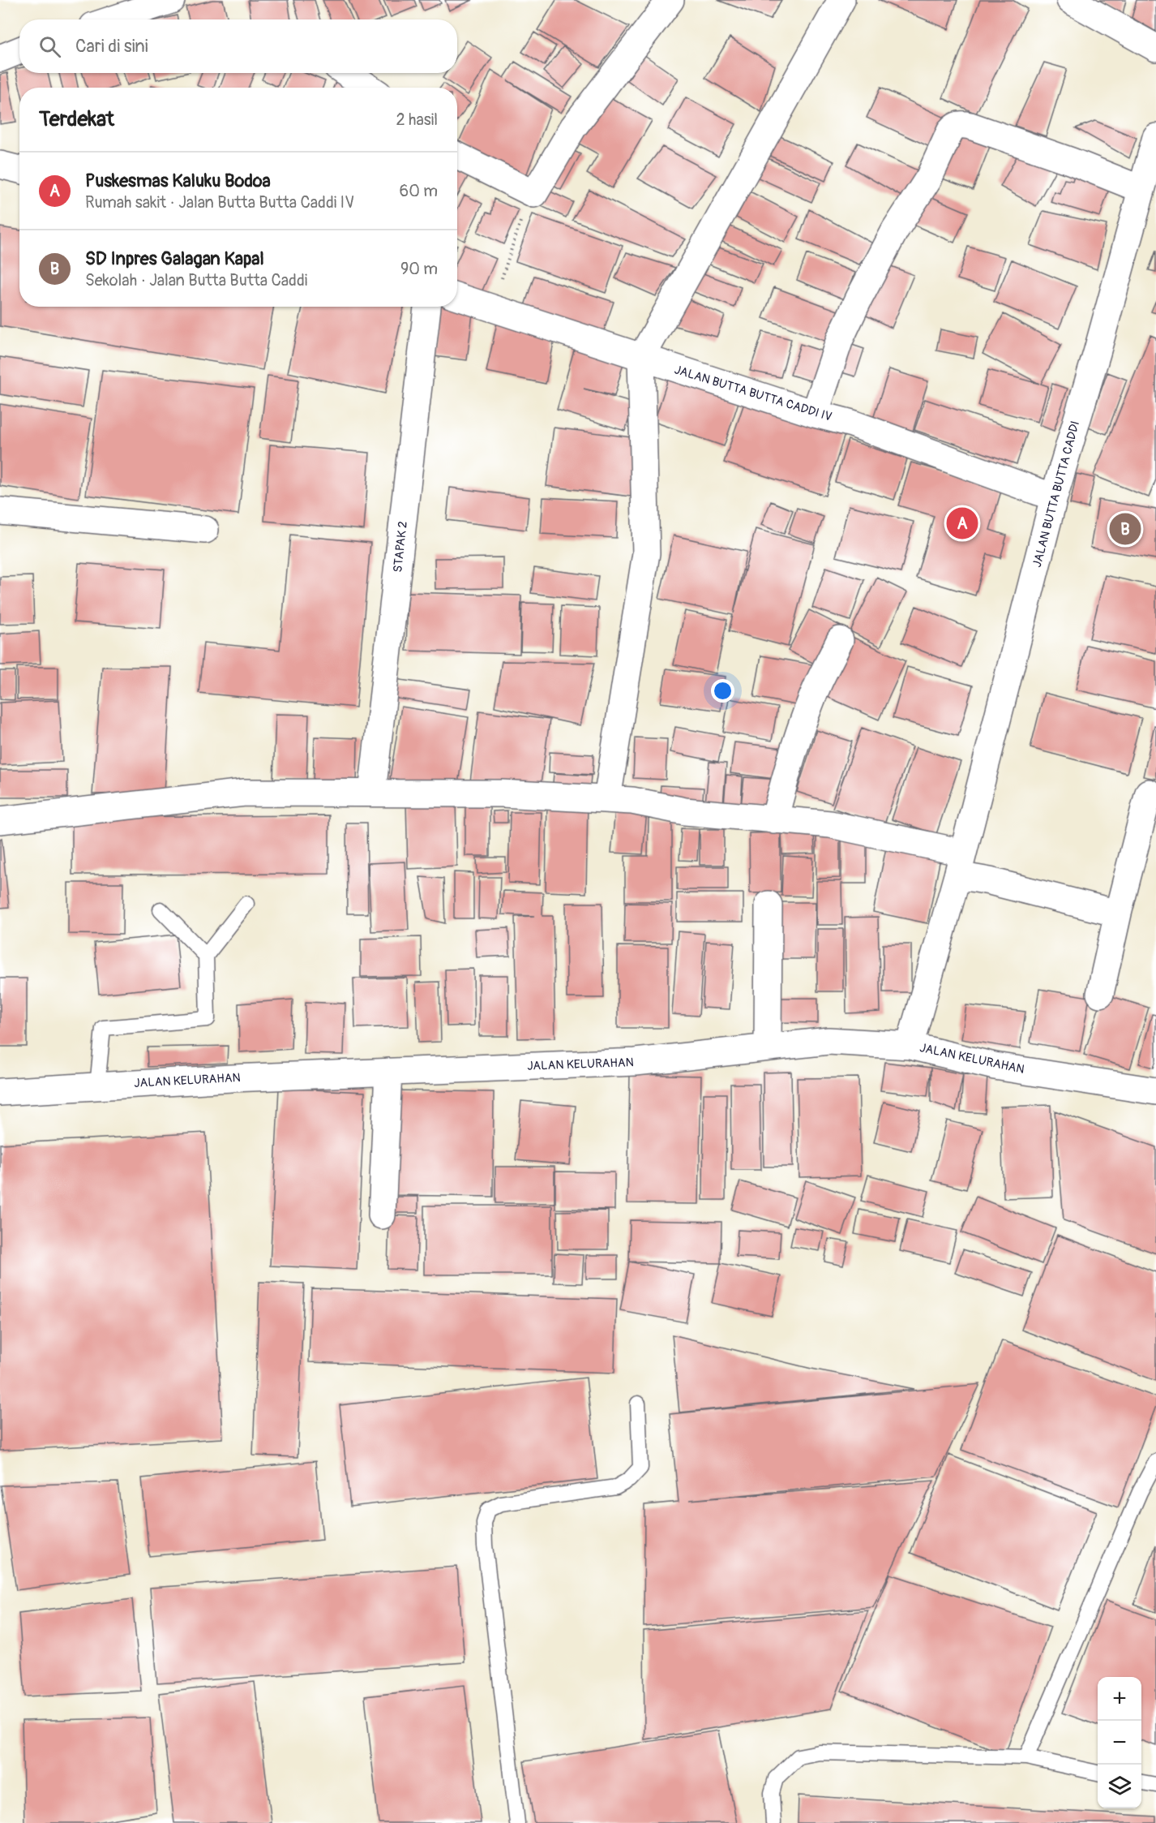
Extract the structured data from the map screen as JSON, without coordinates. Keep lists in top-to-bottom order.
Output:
{
  "streets": {
    "street": [
      "JALAN BUTTA BUTTA CADDI IV",
      "JALAN BUTTA BUTTA CADDI",
      "STAPAK 2",
      "JALAN KELURAHAN"
    ]
  },
  "crossings": [
    ["JALAN BUTTA BUTTA CADDI IV", "JALAN BUTTA BUTTA CADDI"],
    ["JALAN BUTTA BUTTA CADDI", "JALAN KELURAHAN"]
  ],
  "page": {
    "search": "Cari di sini",
    "heading": ["Terdekat", "2 hasil"],
    "list": [
      {
        "mark": "A",
        "name": "Puskesmas Kaluku Bodoa",
        "note": "Rumah sakit · Jalan Butta Butta Caddi IV",
        "value": "60 m"
      },
      {
        "mark": "B",
        "name": "SD Inpres Galagan Kapal",
        "note": "Sekolah · Jalan Butta Butta Caddi",
        "value": "90 m"
      }
    ],
    "pins": ["A", "B"],
    "map_buttons": ["+", "−"]
  }
}
